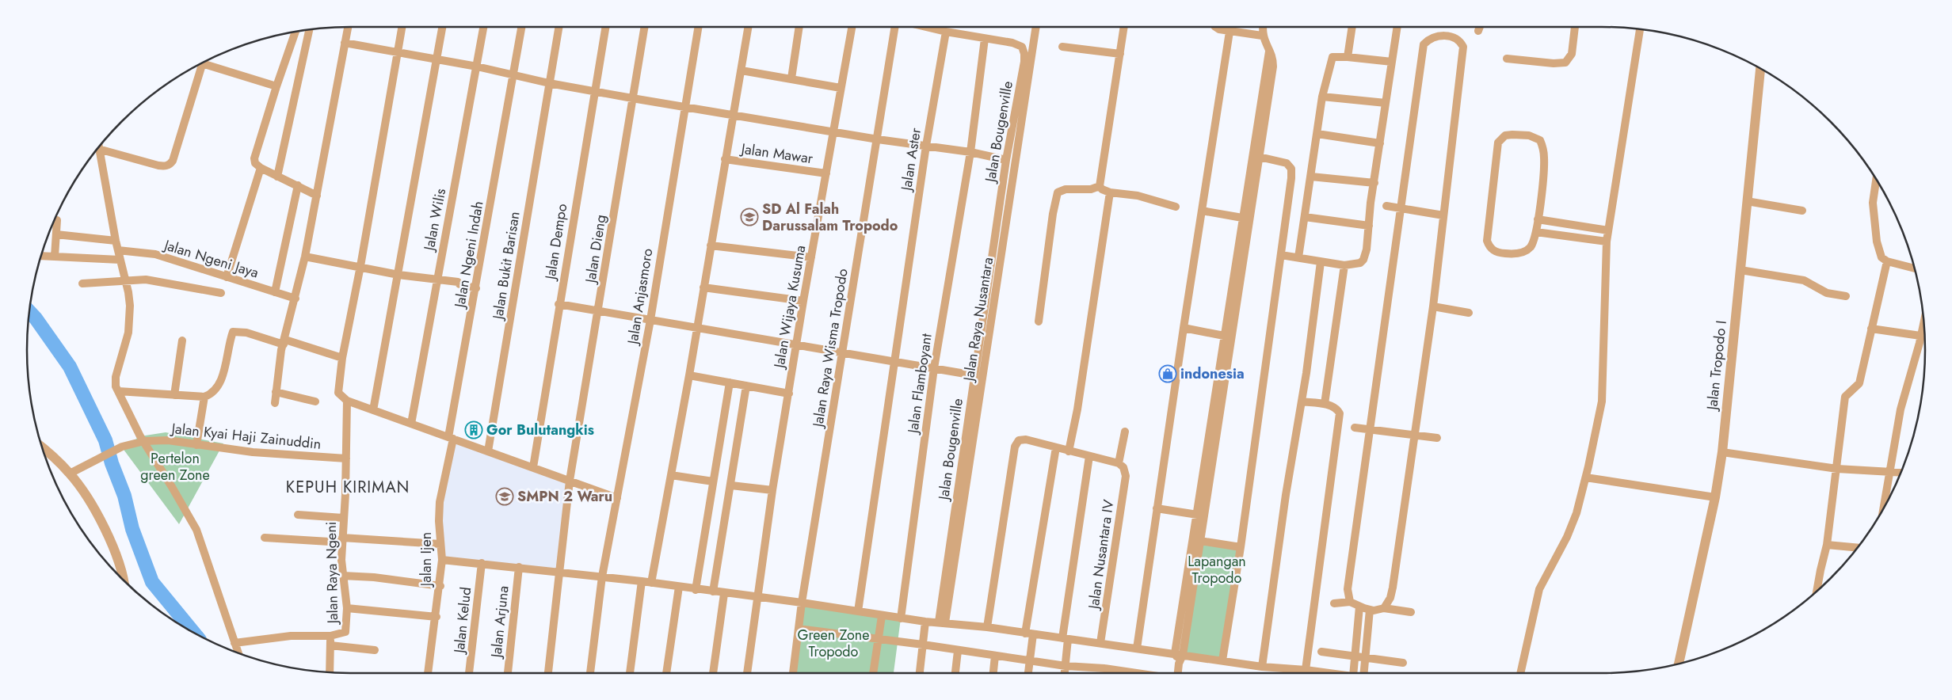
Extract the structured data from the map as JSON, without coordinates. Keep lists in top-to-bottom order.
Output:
{
  "streets": {
    "street": [
      "Jalan Bougenville",
      "Jalan Mawar",
      "Jalan Aster",
      "Jalan Wilis",
      "Jalan Dempo",
      "Jalan Dieng",
      "Jalan Ngeni Indah",
      "Jalan Ngeni Jaya",
      "Jalan Bukit Barisan",
      "Jalan Anjasmoro",
      "Jalan Wijaya Kusuma",
      "Jalan Raya Nusantara",
      "Jalan Raya Wisma Tropodo",
      "Jalan Tropodo I",
      "Jalan Flamboyant",
      "Jalan Kyai Haji Zainuddin",
      "Jalan Nusantara IV",
      "Jalan Ijen",
      "Jalan Raya Ngeni",
      "Jalan Kelud",
      "Jalan Arjuna"
    ]
  },
  "crossings": [
    ["Jalan Bougenville", "Jalan Raya Nusantara"],
    ["Jalan Bougenville", "Jalan Flamboyant"],
    ["Jalan Mawar", "Jalan Wijaya Kusuma"],
    ["Jalan Ngeni Indah", "Jalan Ijen"],
    ["Jalan Kyai Haji Zainuddin", "Jalan Raya Ngeni"]
  ],
  "districts": ["KEPUH KIRIMAN"],
  "parks": ["Pertelon green Zone", "Lapangan Tropodo", "Green Zone Tropodo"],
  "places": {
    "school or university": ["SD Al Falah Darussalam Tropodo", "SMPN 2 Waru"],
    "shop": ["indonesia"],
    "building": ["Gor Bulutangkis"]
  }
}
